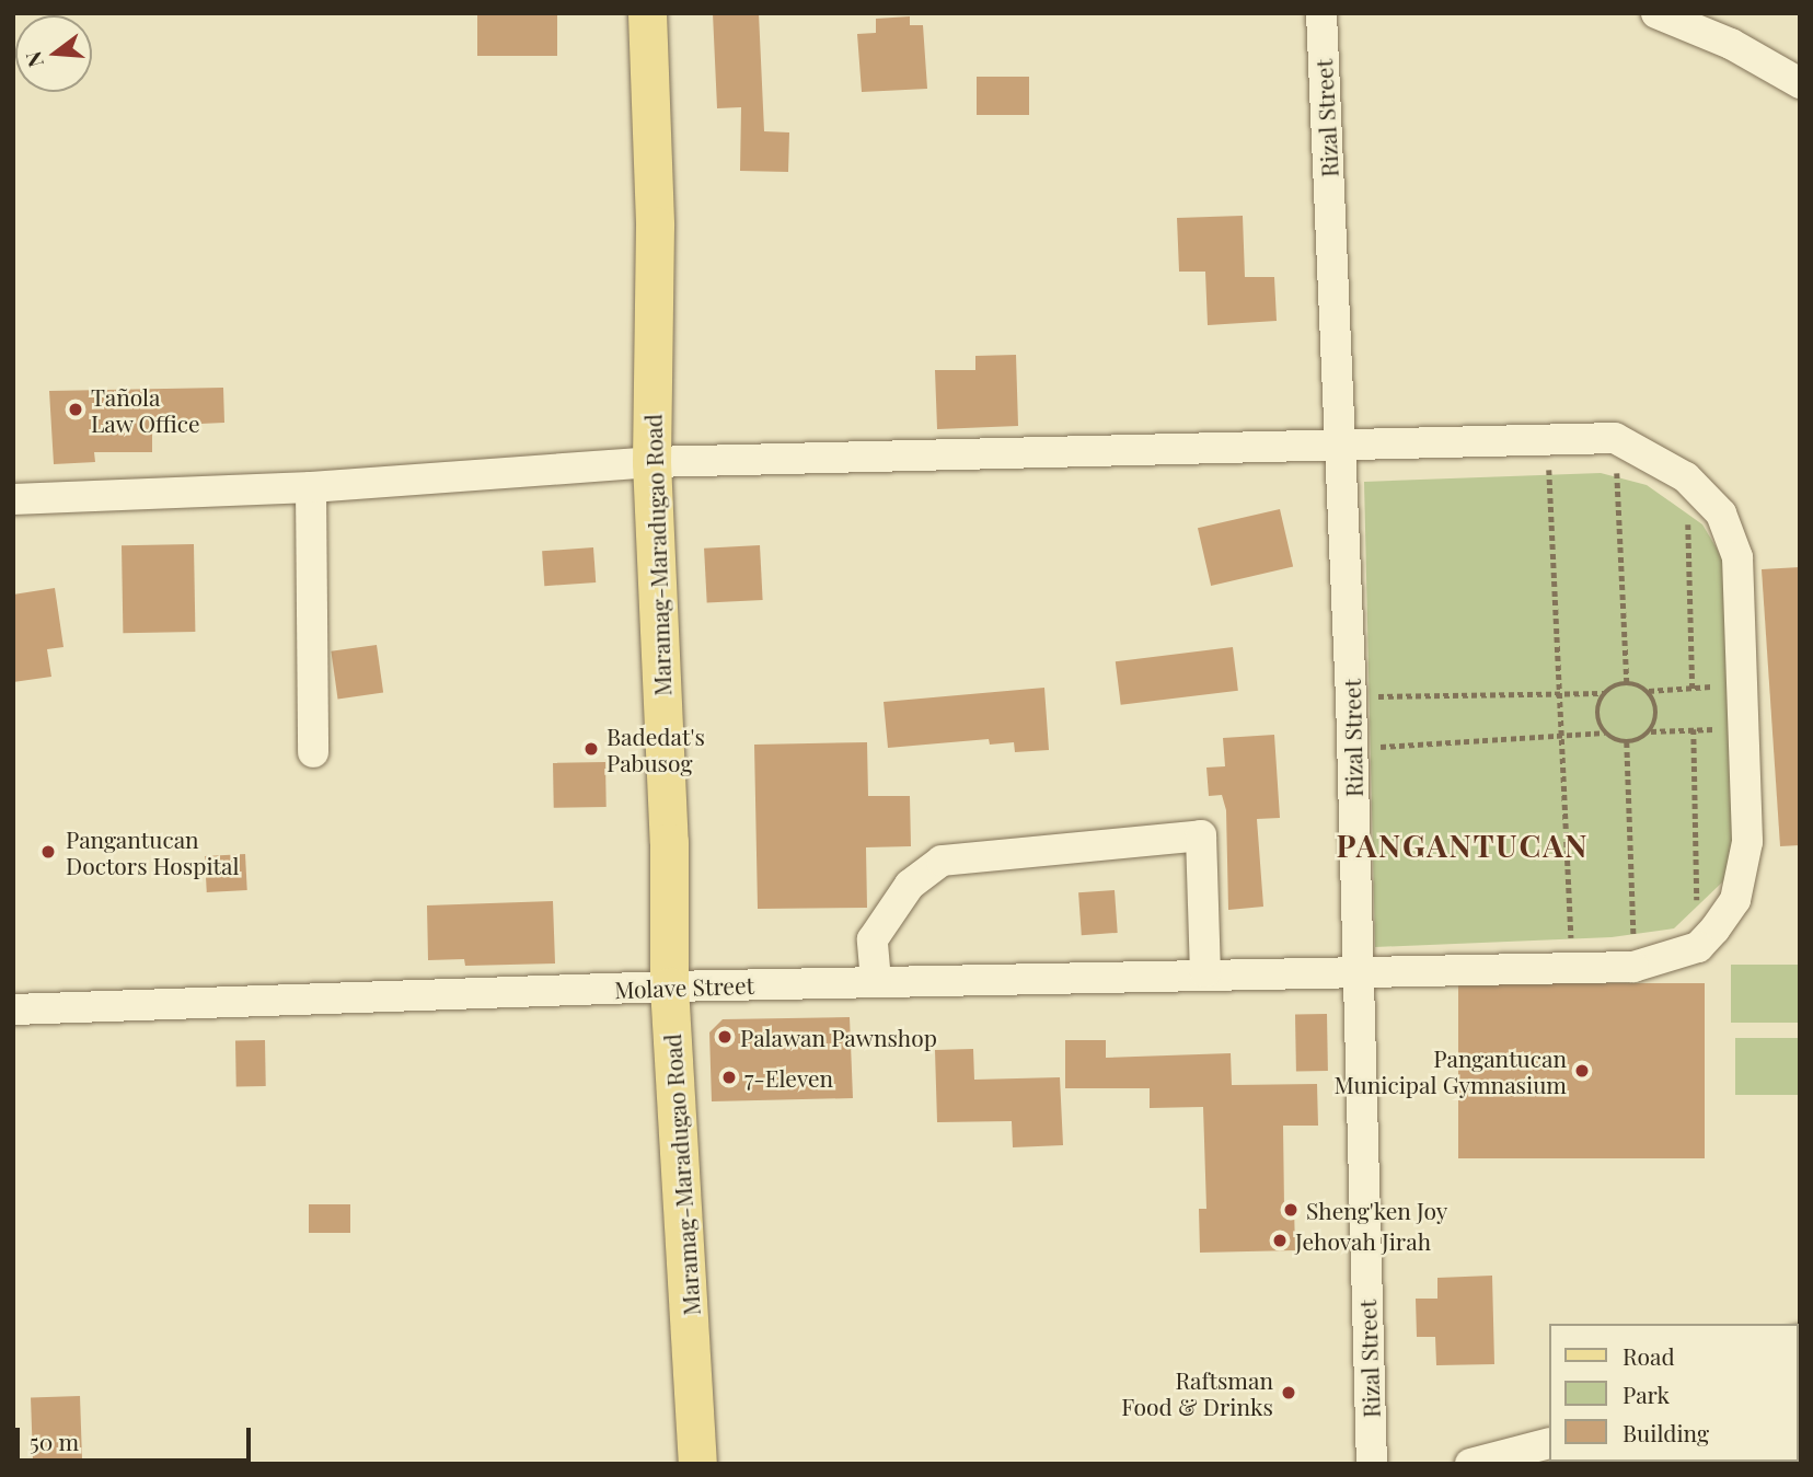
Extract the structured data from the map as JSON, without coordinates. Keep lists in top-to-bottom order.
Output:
{
  "streets": {
    "main road": ["Maramag-Maradugao Road"],
    "street": ["Rizal Street", "Molave Street"]
  },
  "crossings": [
    ["Rizal Street", "Molave Street"],
    ["Maramag-Maradugao Road", "Molave Street"]
  ],
  "districts": ["PANGANTUCAN"],
  "places": [
    "Tañola Law Office",
    "Badedat's Pabusog",
    "Pangantucan Doctors Hospital",
    "Palawan Pawnshop",
    "Pangantucan Municipal Gymnasium",
    "7-Eleven",
    "Sheng'ken Joy",
    "Jehovah Jirah",
    "Raftsman Food & Drinks"
  ],
  "legend": ["Road", "Park", "Building"],
  "scale_bar": "50 m",
  "north": "left"
}
